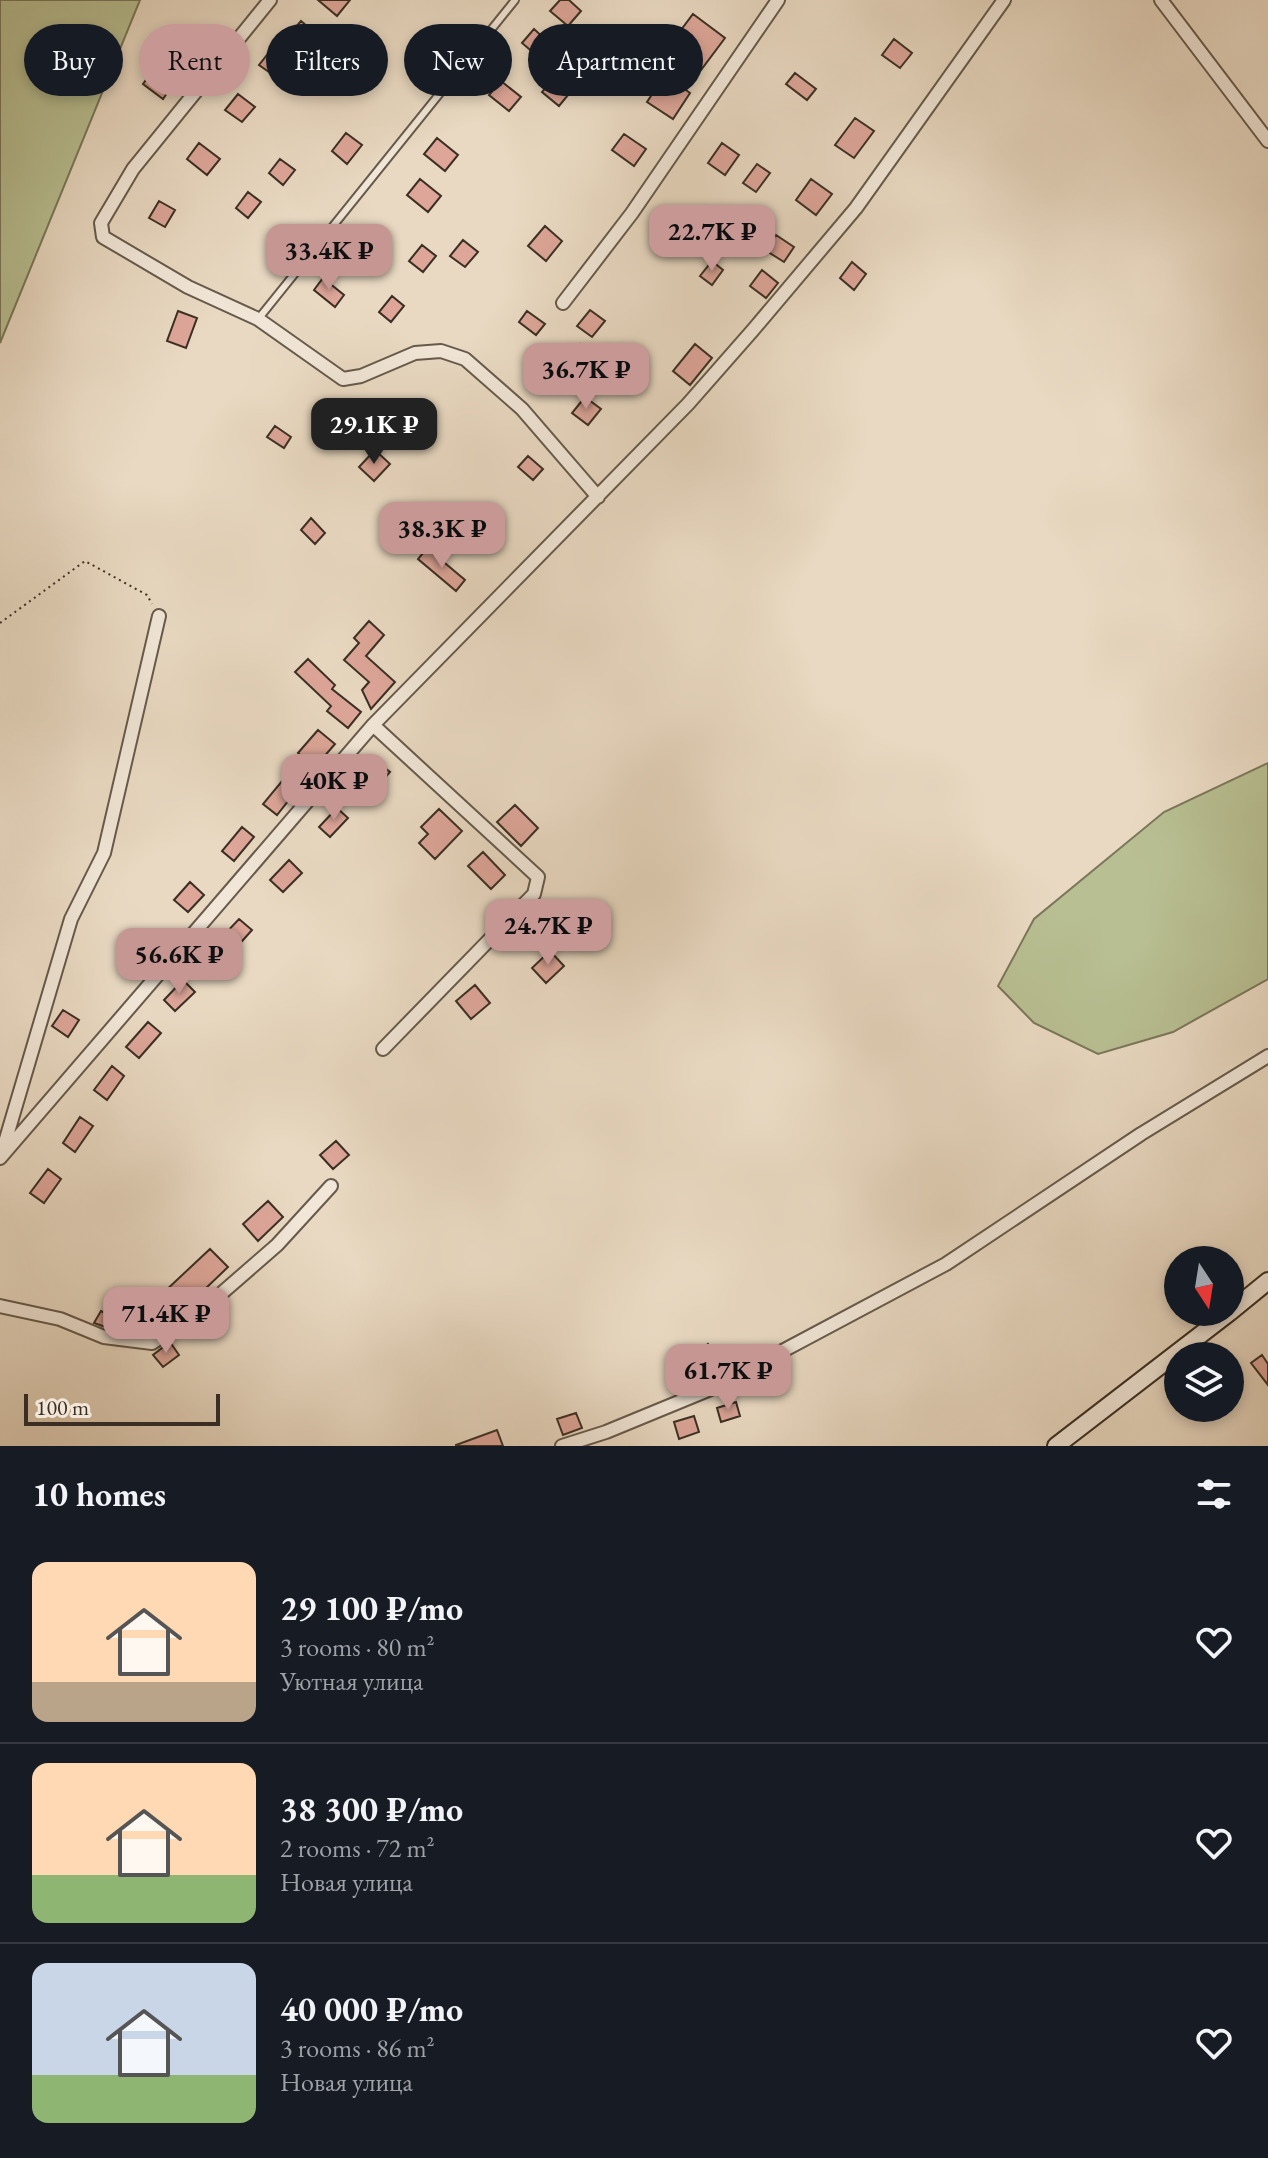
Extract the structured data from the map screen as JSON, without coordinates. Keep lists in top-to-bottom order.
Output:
{
  "scale_bar": "100 m",
  "north": "bottom",
  "page": {
    "chip": [
      "Buy",
      "Rent",
      "Filters",
      "New",
      "Apartment"
    ],
    "price": [
      "22.7K ₽",
      "33.4K ₽",
      "36.7K ₽",
      "29.1K ₽",
      "38.3K ₽",
      "40K ₽",
      "24.7K ₽",
      "56.6K ₽",
      "71.4K ₽",
      "61.7K ₽"
    ],
    "scale": "100 m",
    "heading": "10 homes",
    "list": [
      {
        "name": "29 100 ₽/mo",
        "note": "3 rooms · 80 m² · Уютная улица"
      },
      {
        "name": "38 300 ₽/mo",
        "note": "2 rooms · 72 m² · Новая улица"
      },
      {
        "name": "40 000 ₽/mo",
        "note": "3 rooms · 86 m² · Новая улица"
      }
    ]
  }
}
